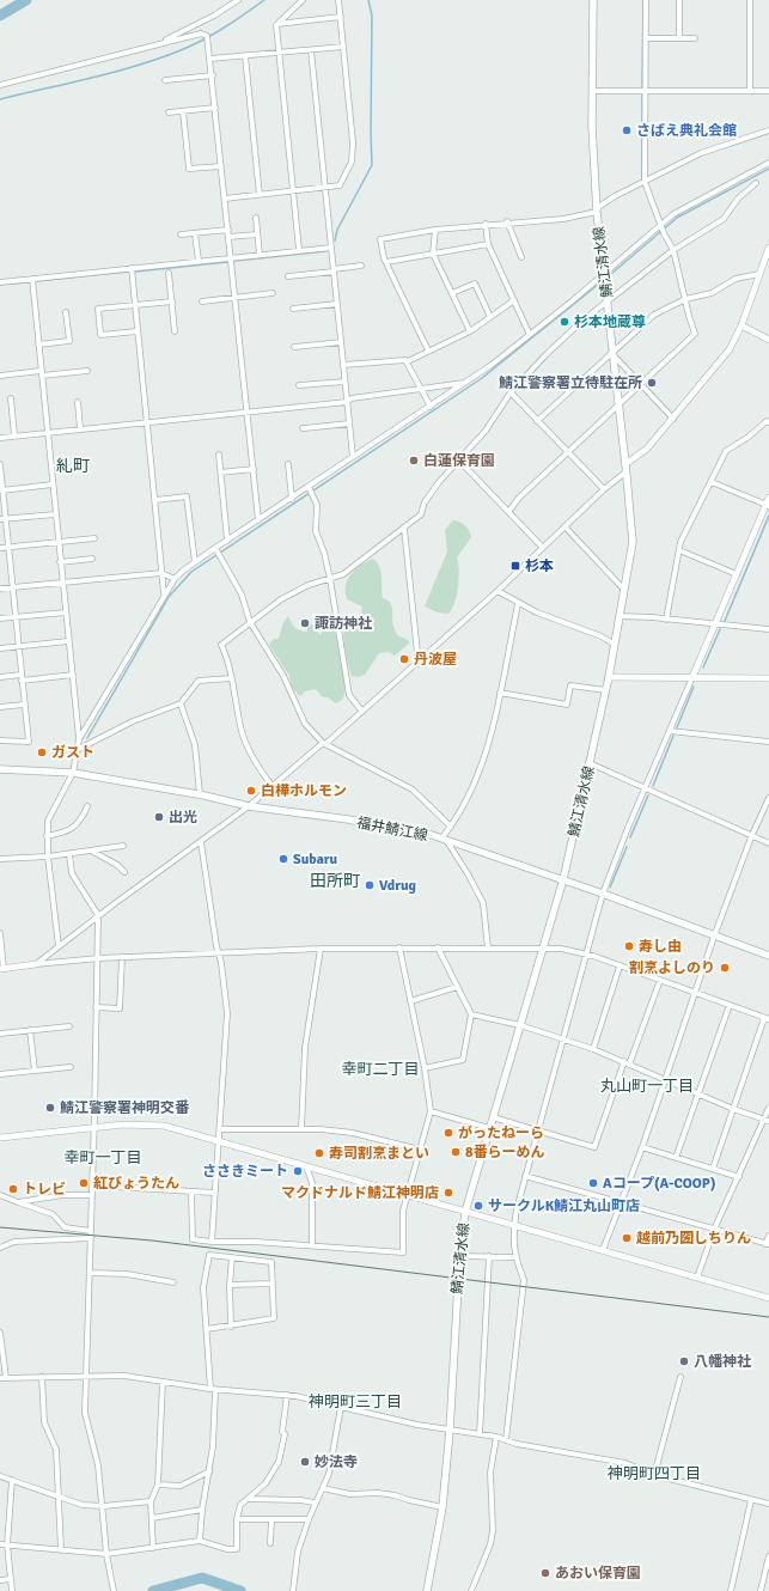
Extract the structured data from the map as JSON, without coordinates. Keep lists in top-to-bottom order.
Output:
{
  "streets": {
    "main road": ["鯖江清水線", "福井鯖江線"]
  },
  "crossings": [
    ["鯖江清水線", "福井鯖江線"]
  ],
  "districts": [
    "糺町",
    "田所町",
    "幸町二丁目",
    "丸山町一丁目",
    "幸町一丁目",
    "神明町三丁目",
    "神明町四丁目"
  ],
  "places": {
    "other": [
      "さばえ典礼会館",
      "杉本地蔵尊",
      "鯖江警察署立待駐在所",
      "白蓮保育園",
      "諏訪神社",
      "丹波屋",
      "ガスト",
      "白樺ホルモン",
      "出光",
      "Subaru",
      "Vdrug",
      "寿し由",
      "割烹よしのり",
      "鯖江警察署神明交番",
      "がったねーら",
      "8番らーめん",
      "寿司割烹まとい",
      "ささきミート",
      "紅びょうたん",
      "Aコープ(A-COOP)",
      "トレビ",
      "マクドナルド鯖江神明店",
      "サークルK鯖江丸山町店",
      "越前乃圀しちりん",
      "八幡神社",
      "妙法寺",
      "あおい保育園"
    ],
    "transit": ["杉本"]
  }
}
